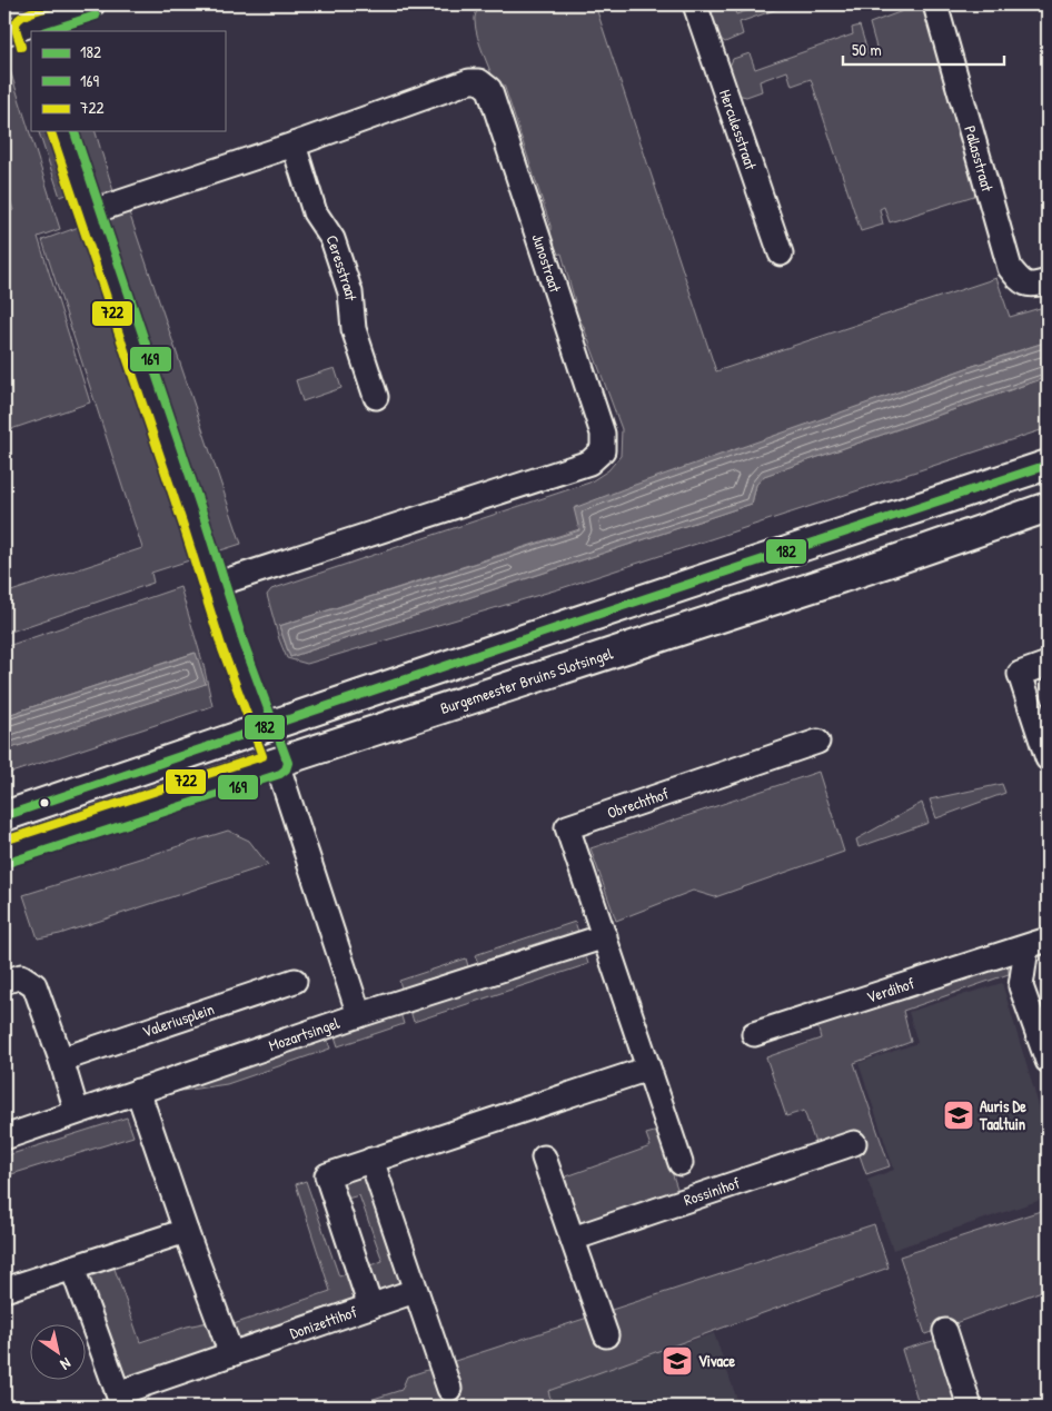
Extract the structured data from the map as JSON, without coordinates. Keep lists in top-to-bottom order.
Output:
{
  "streets": {
    "main road": ["Burgemeester Bruins Slotsingel"],
    "street": [
      "Herculesstraat",
      "Pallasstraat",
      "Junostraat",
      "Ceresstraat",
      "Obrechthof",
      "Verdihof",
      "Valeriusplein",
      "Mozartsingel",
      "Rossinihof",
      "Donizettihof"
    ]
  },
  "crossings": [
    ["Junostraat", "Ceresstraat"],
    ["Obrechthof", "Mozartsingel"]
  ],
  "places": {
    "school or university": ["Auris De Taaltuin", "Vivace"]
  },
  "lines": ["transit line 722", "transit line 169", "transit line 182"],
  "legend": ["182", "169", "722"],
  "scale_bar": "50 m",
  "north": "bottom right"
}
